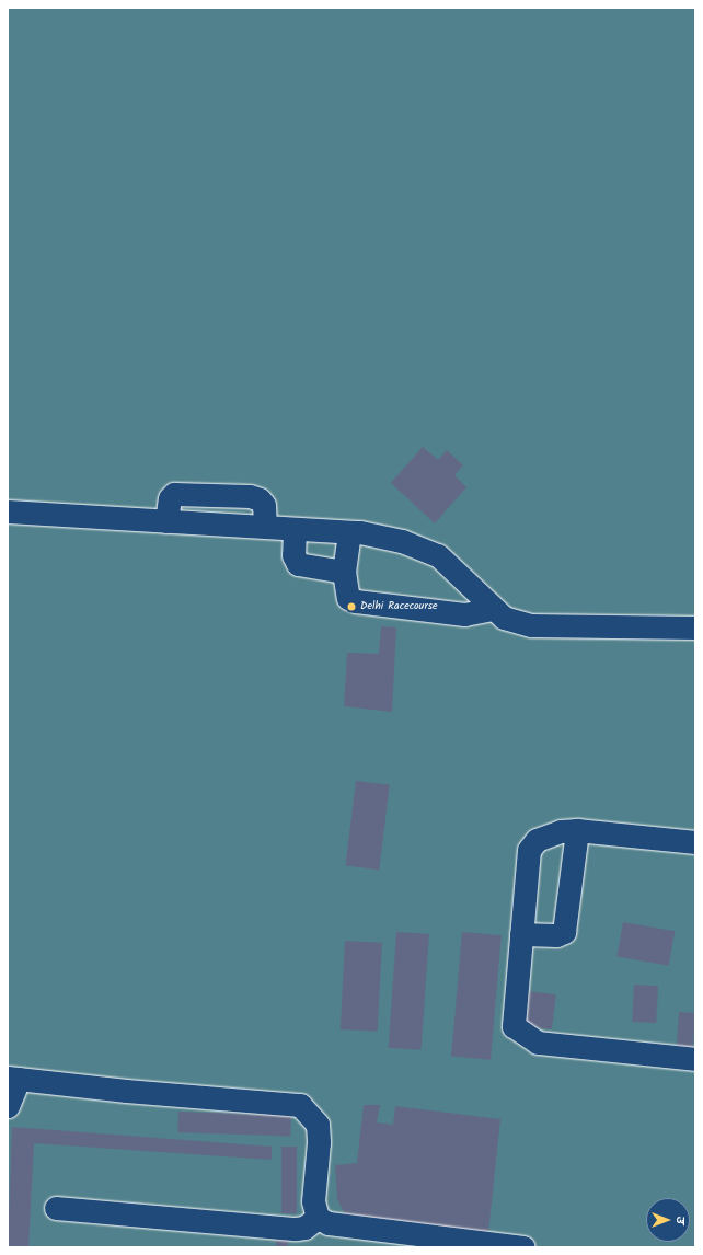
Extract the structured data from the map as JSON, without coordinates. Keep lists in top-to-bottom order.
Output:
{
  "places": ["Delhi Racecourse"],
  "north": "right"
}
